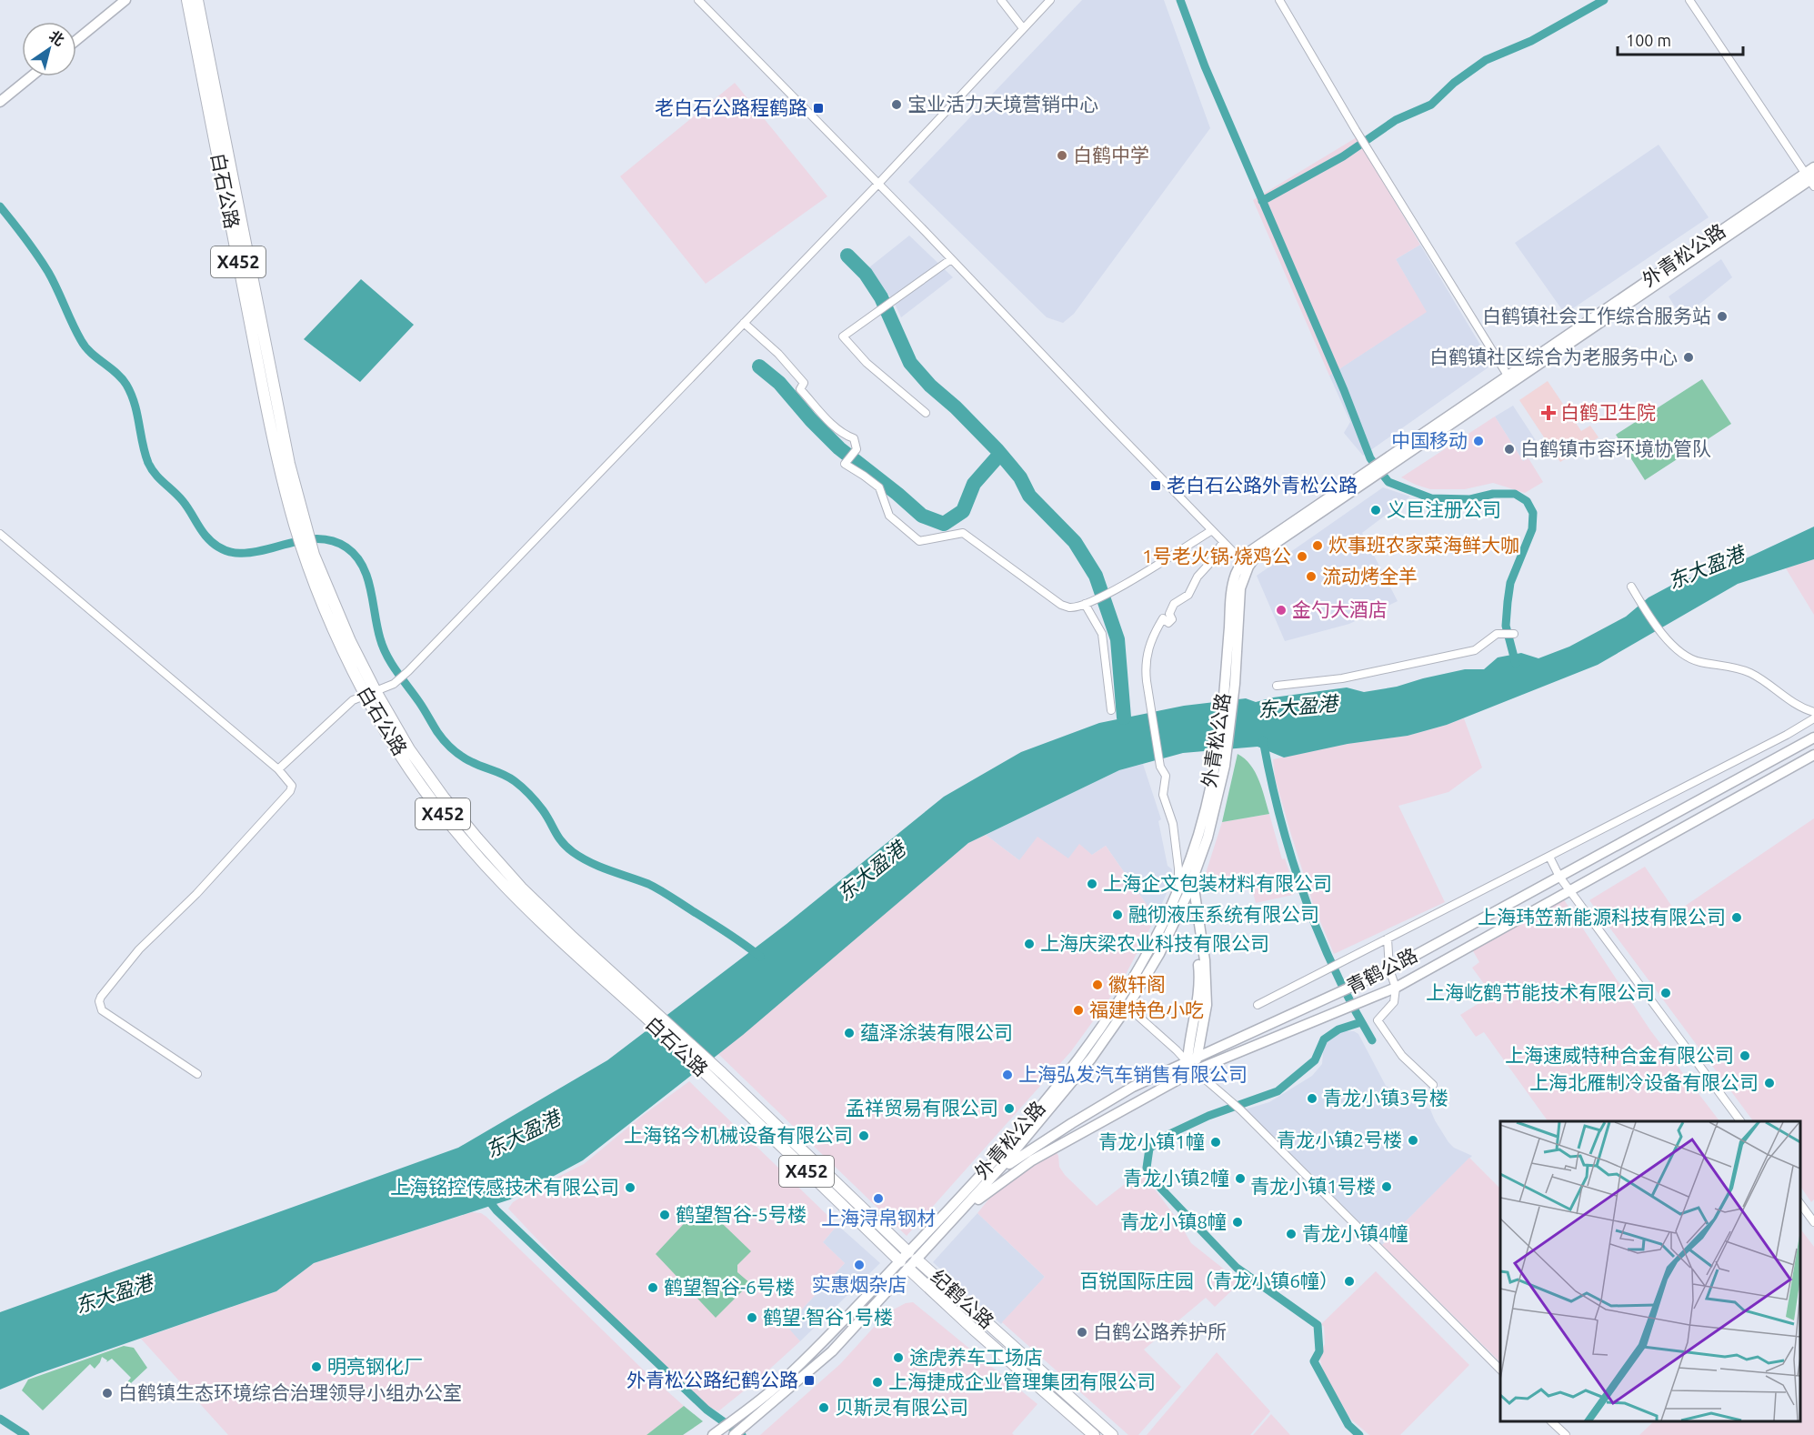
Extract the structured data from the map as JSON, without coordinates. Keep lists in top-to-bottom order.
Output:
{
  "streets": {
    "main road": [
      "白石公路",
      "外青松公路",
      "X452",
      "青鹤公路",
      "纪鹤公路"
    ]
  },
  "crossings": [
    ["白石公路", "外青松公路"],
    ["白石公路", "纪鹤公路"],
    ["外青松公路", "青鹤公路"],
    ["外青松公路", "纪鹤公路"]
  ],
  "water": ["东大盈港"],
  "places": {
    "other": [
      "宝业活力天境营销中心",
      "白鹤中学",
      "白鹤镇社会工作综合服务站",
      "白鹤镇社区综合为老服务中心",
      "中国移动",
      "白鹤镇市容环境协管队",
      "义巨注册公司",
      "炊事班农家菜海鲜大咖",
      "1号老火锅·烧鸡公",
      "流动烤全羊",
      "金勺大酒店",
      "上海企文包装材料有限公司",
      "融彻液压系统有限公司",
      "上海玮笠新能源科技有限公司",
      "上海庆梁农业科技有限公司",
      "徽轩阁",
      "上海屹鹤节能技术有限公司",
      "福建特色小吃",
      "蕴泽涂装有限公司",
      "上海速威特种合金有限公司",
      "上海弘发汽车销售有限公司",
      "上海北雁制冷设备有限公司",
      "青龙小镇3号楼",
      "孟祥贸易有限公司",
      "上海铭今机械设备有限公司",
      "青龙小镇2号楼",
      "青龙小镇1幢",
      "青龙小镇2幢",
      "青龙小镇1号楼",
      "上海铭控传感技术有限公司",
      "上海浔帛钢材",
      "鹤望智谷-5号楼",
      "青龙小镇8幢",
      "青龙小镇4幢",
      "实惠烟杂店",
      "百锐国际庄园（青龙小镇6幢）",
      "鹤望智谷-6号楼",
      "鹤望·智谷1号楼",
      "白鹤公路养护所",
      "途虎养车工场店",
      "明亮钢化厂",
      "上海捷成企业管理集团有限公司",
      "白鹤镇生态环境综合治理领导小组办公室",
      "贝斯灵有限公司"
    ],
    "transit": ["老白石公路程鹤路", "老白石公路外青松公路", "外青松公路纪鹤公路"],
    "health": ["白鹤卫生院"]
  },
  "scale_bar": "100 m",
  "north": "top right"
}
